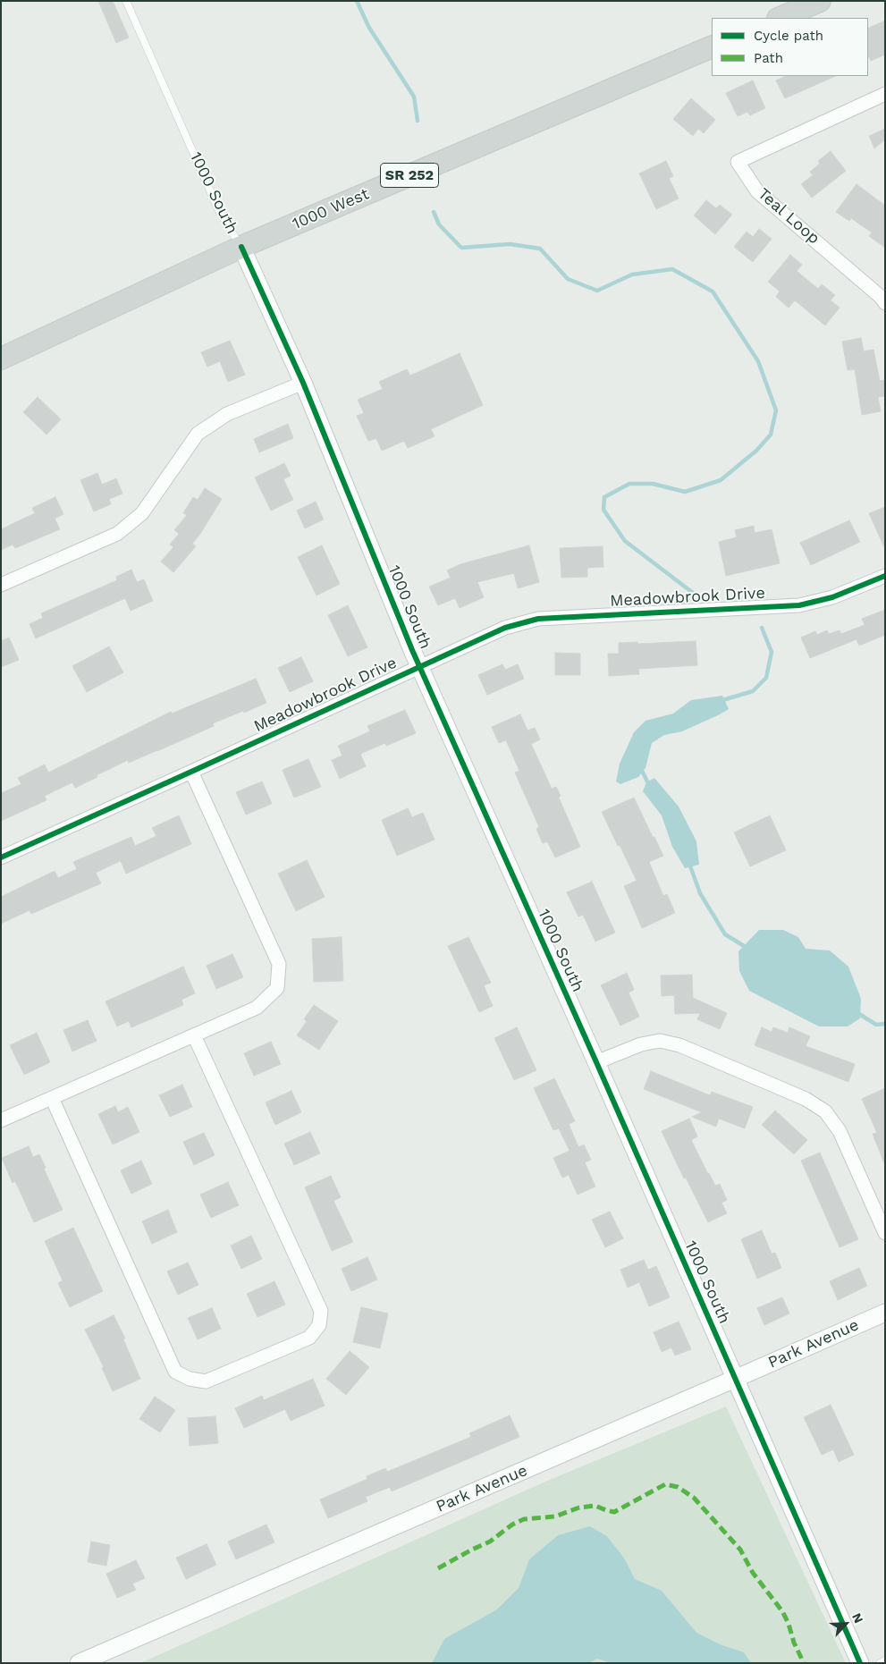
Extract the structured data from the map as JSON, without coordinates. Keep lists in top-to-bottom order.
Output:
{
  "streets": {
    "main road": ["SR 252", "1000 West"],
    "street": [
      "1000 South",
      "Teal Loop",
      "Meadowbrook Drive",
      "Park Avenue"
    ]
  },
  "crossings": [
    ["1000 South", "1000 West"],
    ["1000 South", "Meadowbrook Drive"],
    ["1000 South", "Park Avenue"]
  ],
  "legend": ["Cycle path", "Path"],
  "north": "top right"
}
